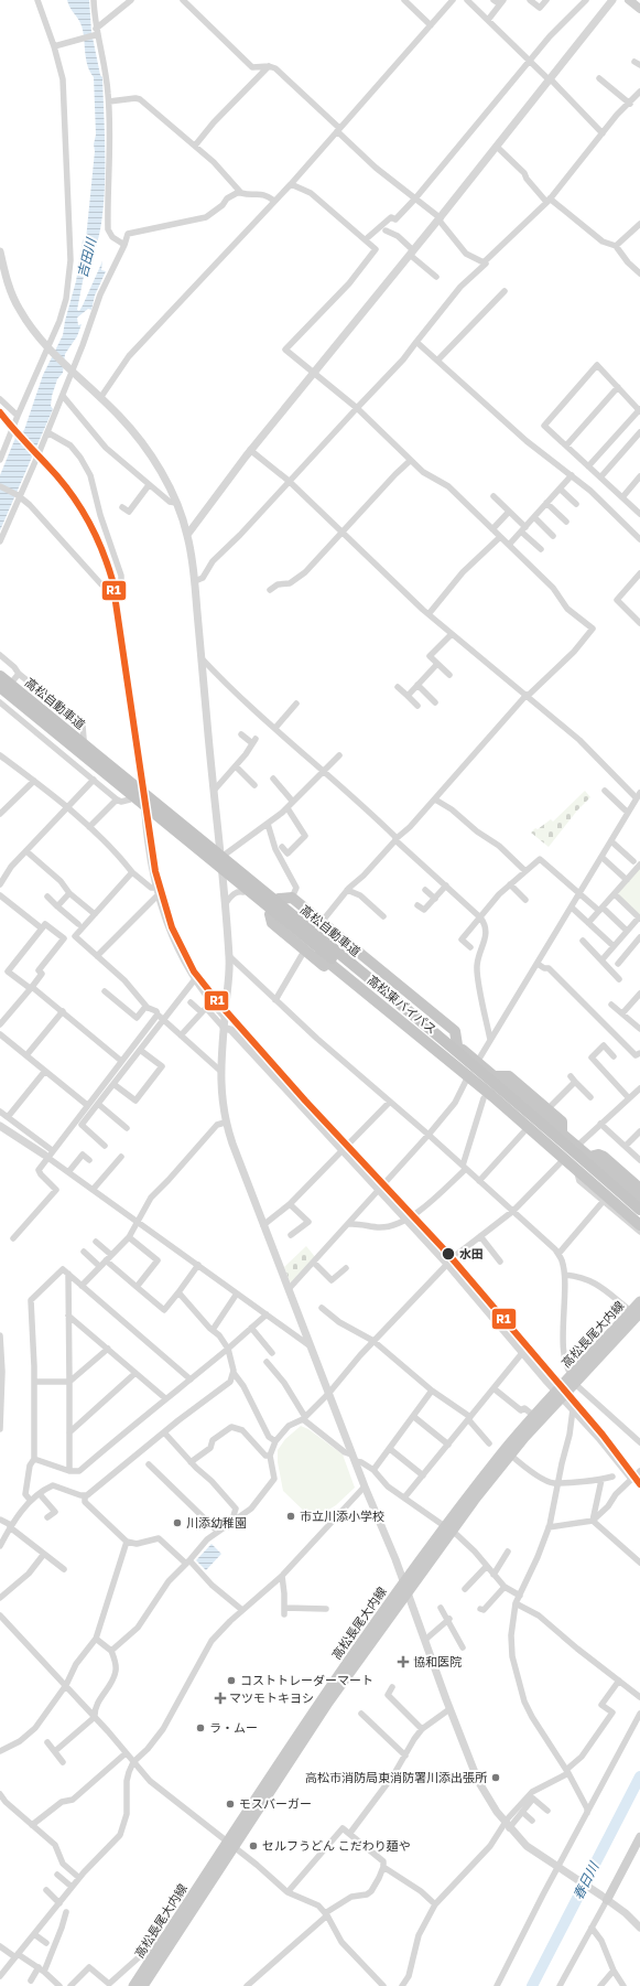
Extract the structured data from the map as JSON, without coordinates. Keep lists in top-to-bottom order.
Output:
{
  "streets": {
    "highway": ["高松自動車道", "高松東バイパス"],
    "main road": ["高松長尾大内線"]
  },
  "crossings": [
    ["高松自動車道", "高松東バイパス"]
  ],
  "water": ["吉田川", "春日川"],
  "places": {
    "other": [
      "水田",
      "市立川添小学校",
      "川添幼稚園",
      "コストトレーダーマート",
      "ラ・ムー",
      "高松市消防局東消防署川添出張所",
      "モスバーガー",
      "セルフうどん こだわり麺や"
    ],
    "health": ["協和医院", "マツモトキヨシ"]
  },
  "lines": ["transit line R1"]
}
